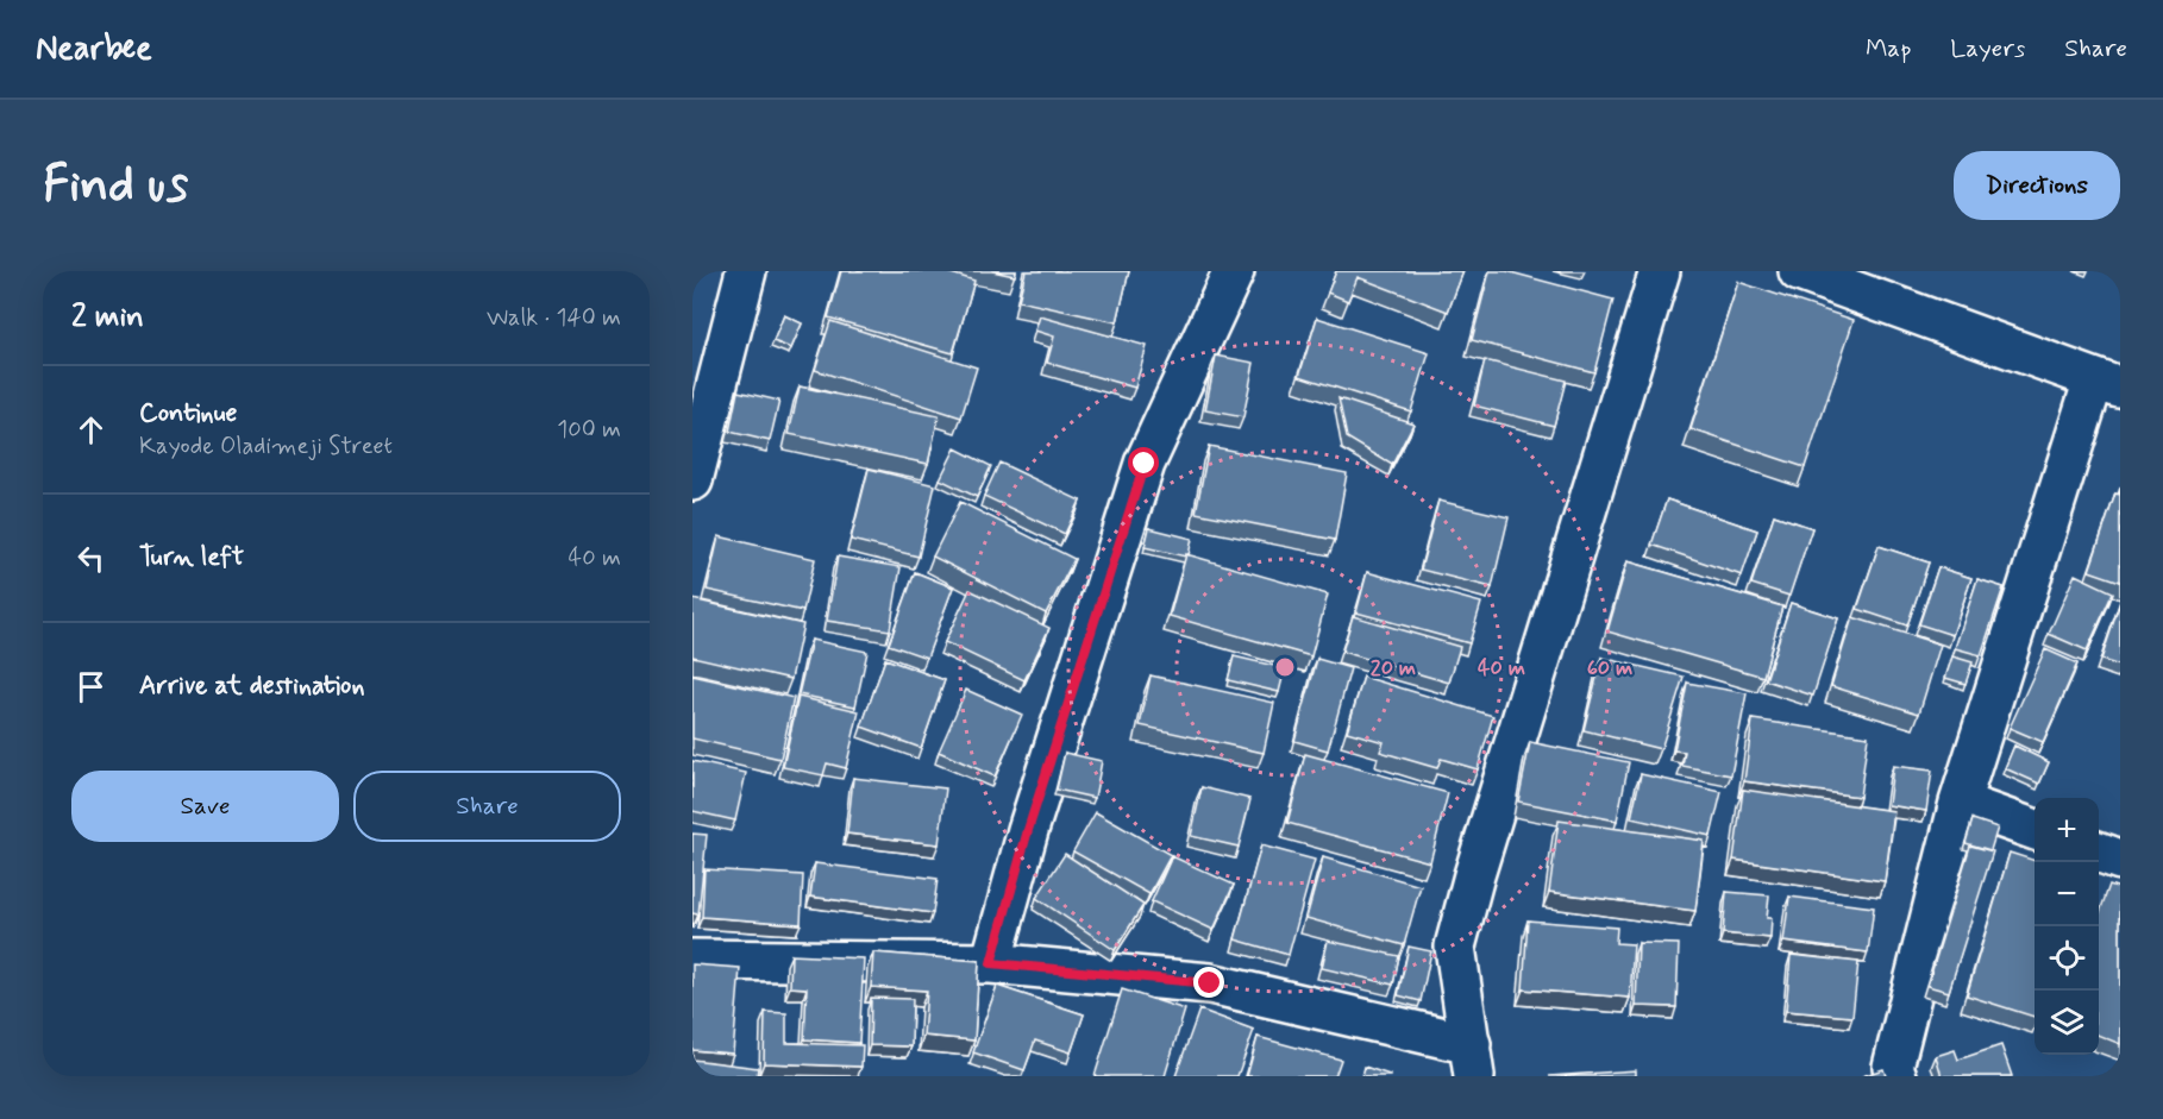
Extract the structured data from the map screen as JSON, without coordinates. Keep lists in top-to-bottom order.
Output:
{
  "page": {
    "header": "Nearbee",
    "nav": ["Map", "Layers", "Share"],
    "buttons": [
      "Directions",
      ["Save", "Share"]
    ],
    "title": "Find us",
    "heading": ["2 min", "Walk · 140 m"],
    "list": [
      ["Continue", "Kayode Oladimeji Street", "100 m"],
      ["Turn left", "40 m"],
      "Arrive at destination"
    ],
    "map_buttons": ["+", "−"]
  },
  "rings": ["20 m", "40 m", "60 m"]
}
